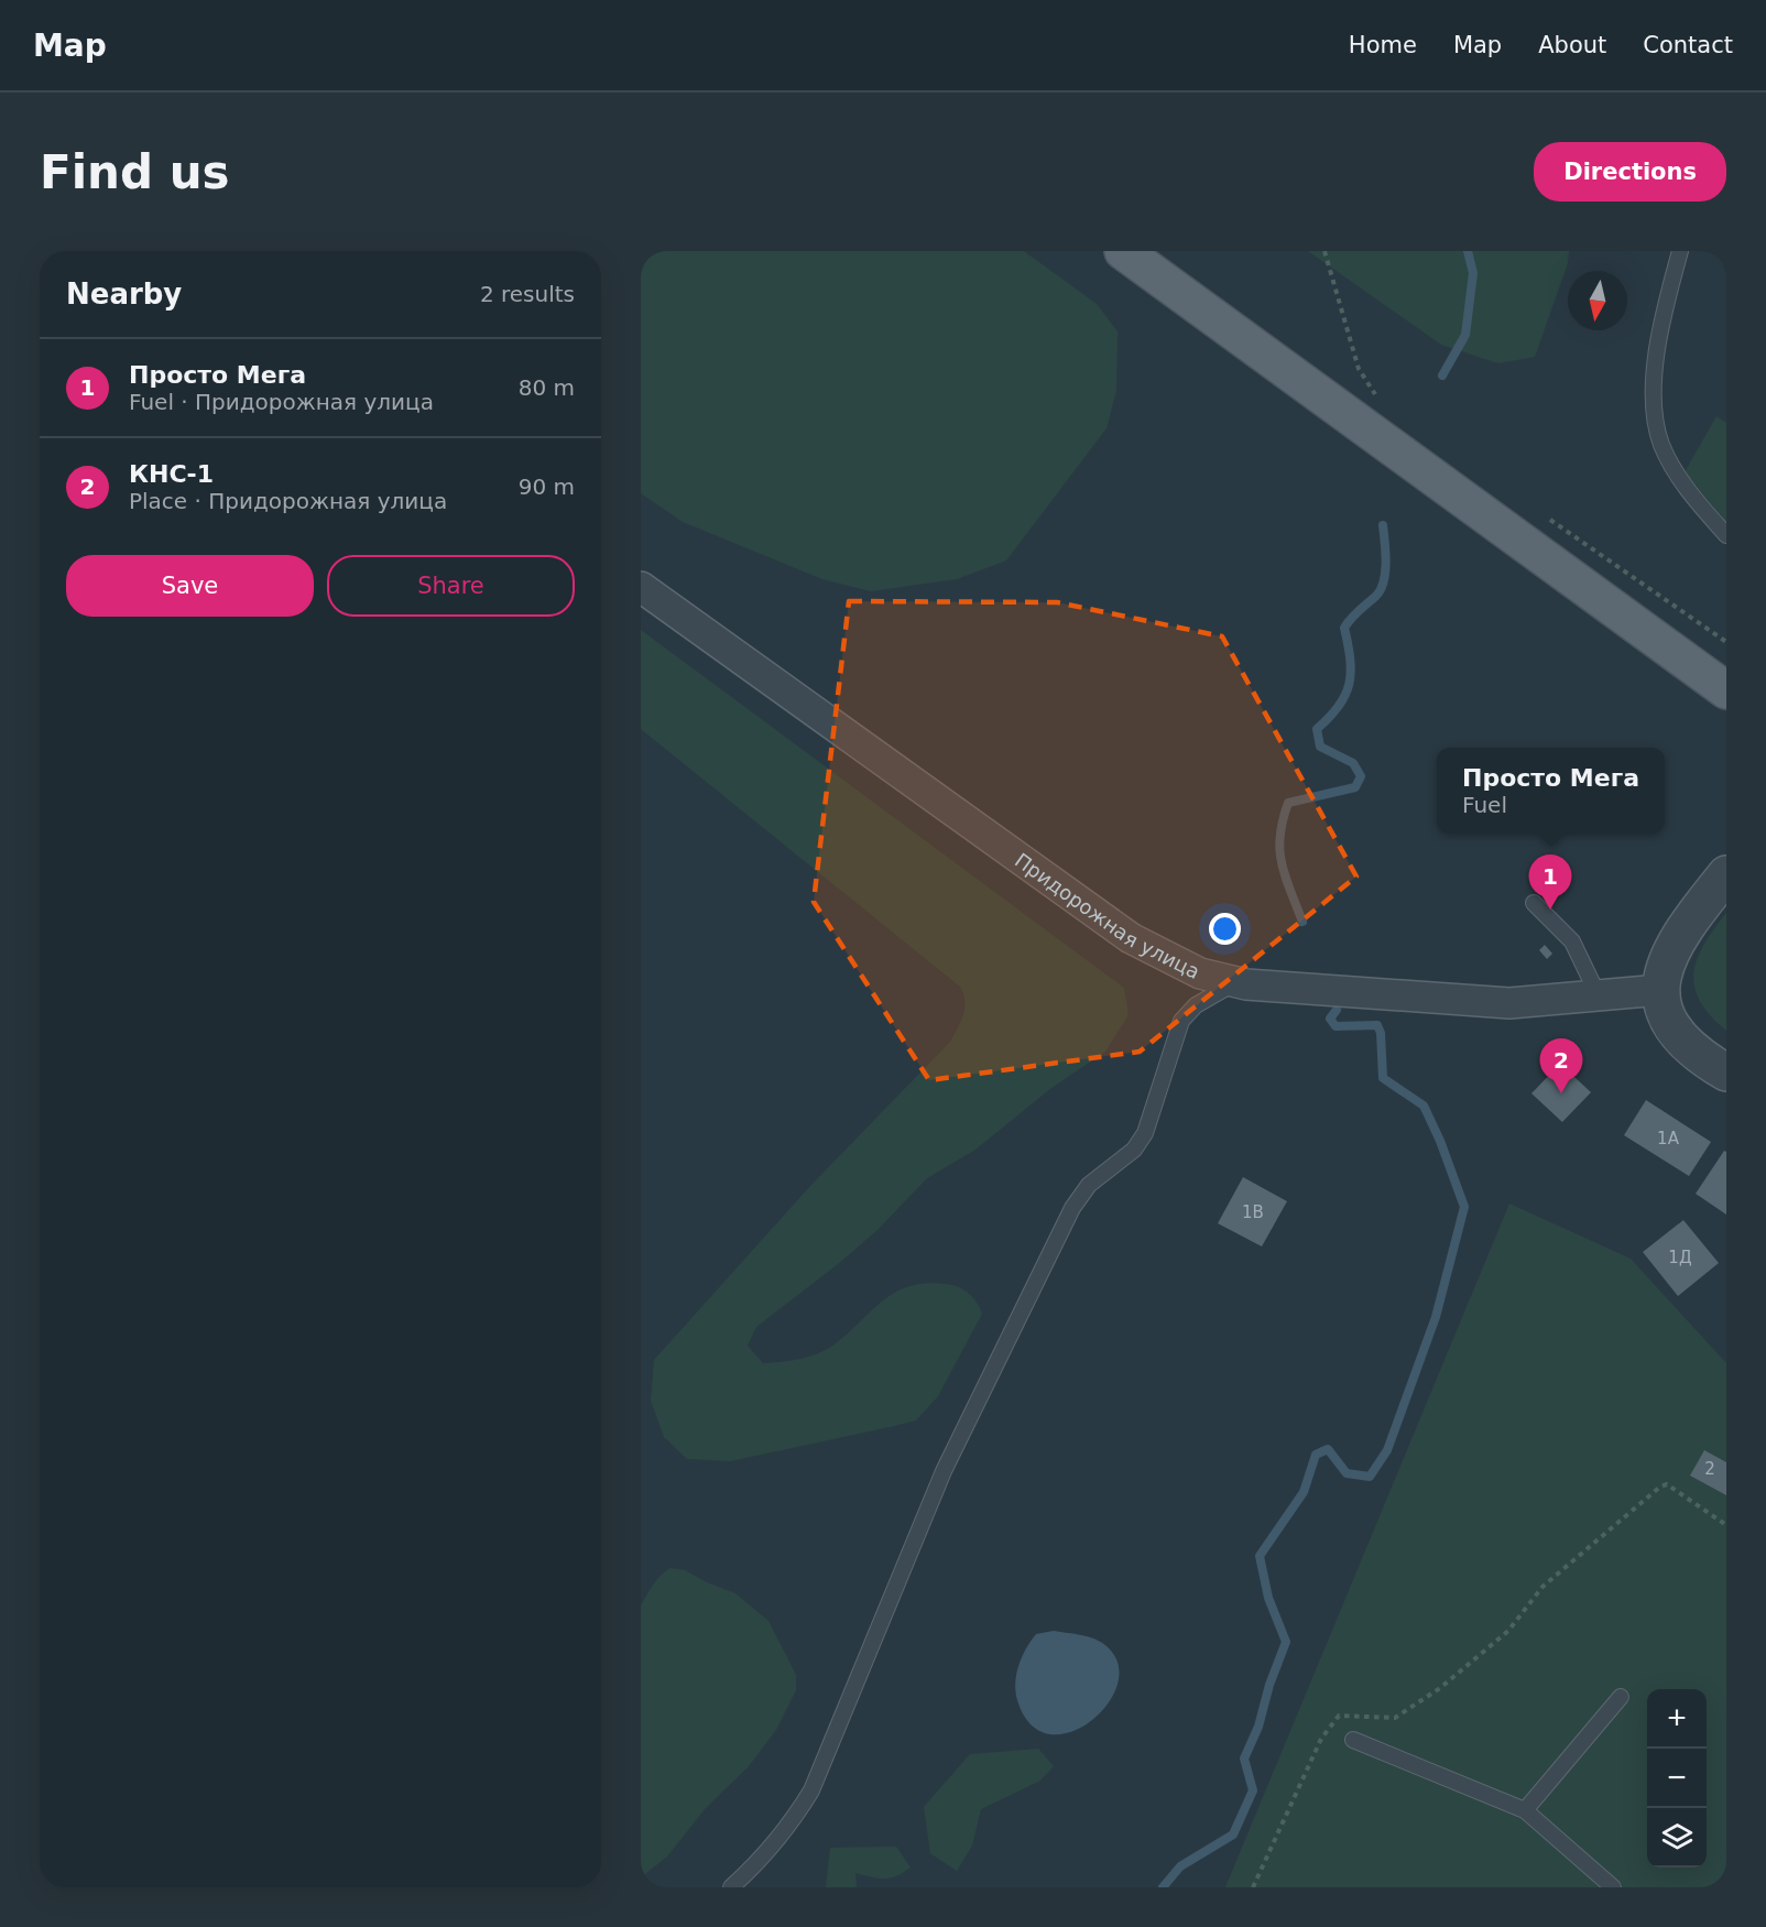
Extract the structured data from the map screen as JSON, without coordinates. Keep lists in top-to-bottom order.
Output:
{
  "streets": {
    "street": ["Придорожная улица"]
  },
  "house_numbers": [
    "1А",
    "1В",
    "1Д",
    "2"
  ],
  "north": "bottom",
  "page": {
    "header": "Map",
    "nav": [
      "Home",
      "Map",
      "About",
      "Contact"
    ],
    "buttons": [
      "Directions",
      ["Save", "Share"]
    ],
    "title": "Find us",
    "heading": ["Nearby", "2 results"],
    "list": [
      {
        "mark": "1",
        "name": "Просто Мега",
        "note": "Fuel · Придорожная улица",
        "value": "80 m"
      },
      {
        "mark": "2",
        "name": "КНС-1",
        "note": "Place · Придорожная улица",
        "value": "90 m"
      }
    ],
    "popup": ["Просто Мега", "Fuel"],
    "pins": ["1", "2"],
    "map_buttons": ["+", "−"]
  }
}
